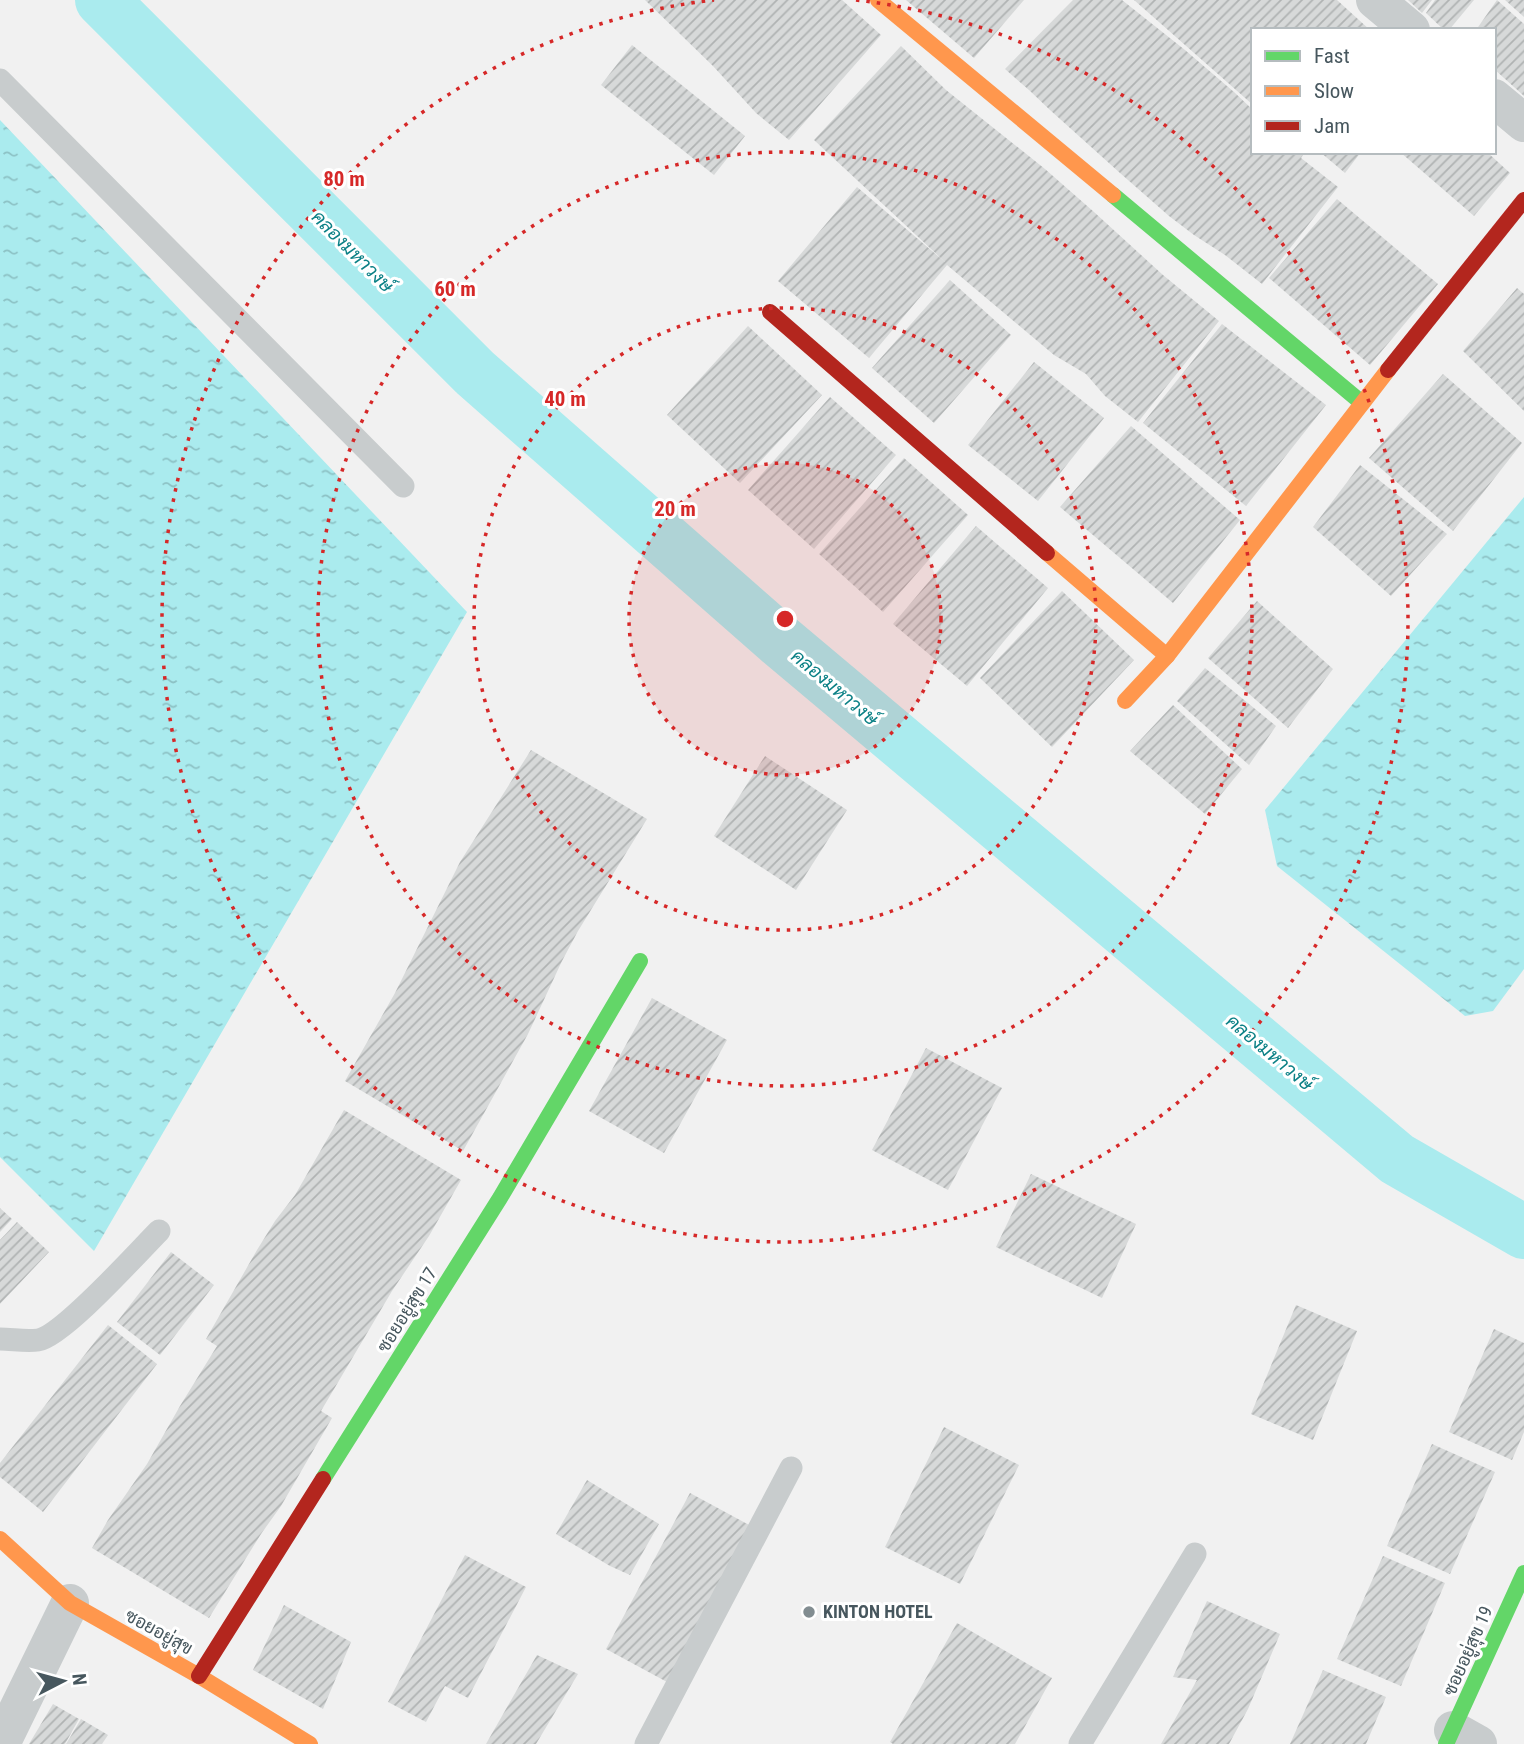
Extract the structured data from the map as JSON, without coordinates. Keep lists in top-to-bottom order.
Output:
{
  "streets": {
    "street": ["ซอยอยู่สุข 17", "ซอยอยู่สุข", "ซอยอยู่สุข 19"]
  },
  "crossings": [
    ["ซอยอยู่สุข 17", "ซอยอยู่สุข"]
  ],
  "water": ["คลองมหาวงษ์"],
  "places": ["KINTON HOTEL"],
  "legend": ["Fast", "Slow", "Jam"],
  "north": "right",
  "rings": [
    "80 m",
    "60 m",
    "40 m",
    "20 m"
  ]
}
